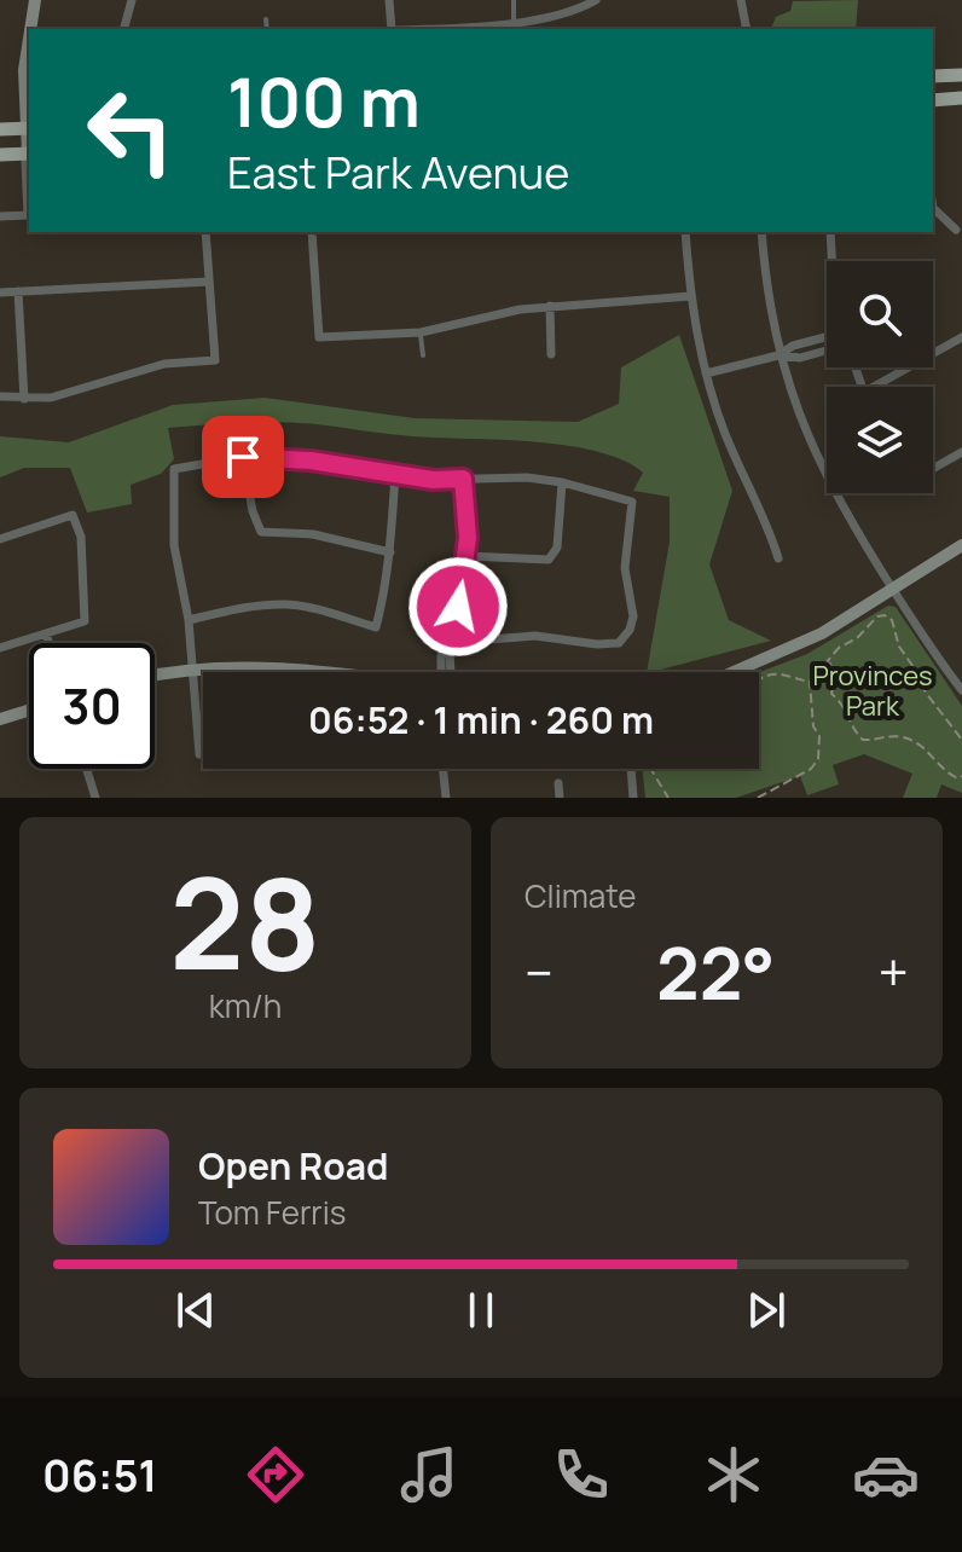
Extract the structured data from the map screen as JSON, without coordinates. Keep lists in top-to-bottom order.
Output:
{
  "parks": ["Provinces Park"],
  "page": {
    "turn": ["100 m", "East Park Avenue"],
    "limit": "30",
    "trip": "06:52 · 1 min · 260 m",
    "tile": [
      ["28", "km/h"],
      "Climate"
    ],
    "heat": ["−", "22°", "+"],
    "song": ["Open Road", "Tom Ferris"],
    "tabs": "06:51"
  }
}
